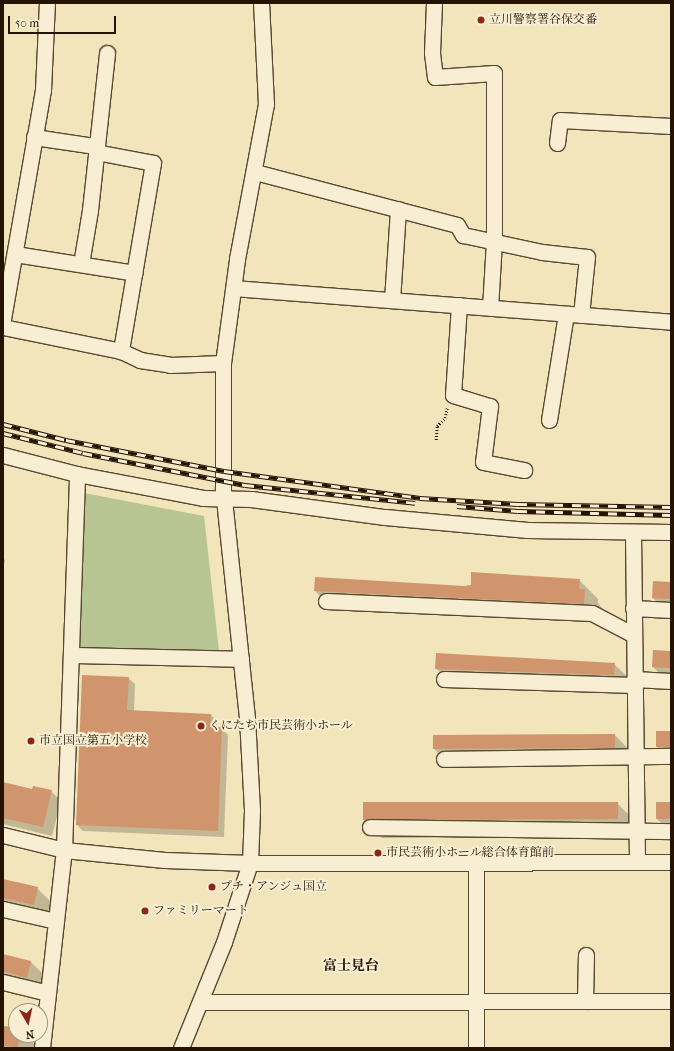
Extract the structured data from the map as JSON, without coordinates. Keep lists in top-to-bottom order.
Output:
{
  "districts": ["富士見台"],
  "places": [
    "立川警察署谷保交番",
    "くにたち市民芸術小ホール",
    "市立国立第五小学校",
    "市民芸術小ホール総合体育館前",
    "プチ・アンジュ国立",
    "ファミリーマート"
  ],
  "scale_bar": "50 m",
  "north": "bottom"
}
